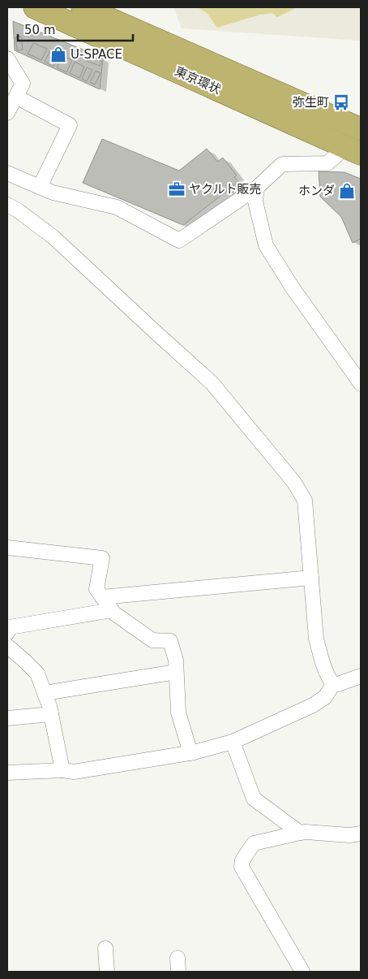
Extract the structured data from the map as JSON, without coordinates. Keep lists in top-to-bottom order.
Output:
{
  "streets": {
    "highway": ["東京環状"]
  },
  "places": {
    "shop": ["U-SPACE", "ホンダ"],
    "bus stop": ["弥生町"],
    "office": ["ヤクルト販売"]
  },
  "scale_bar": "50 m"
}
